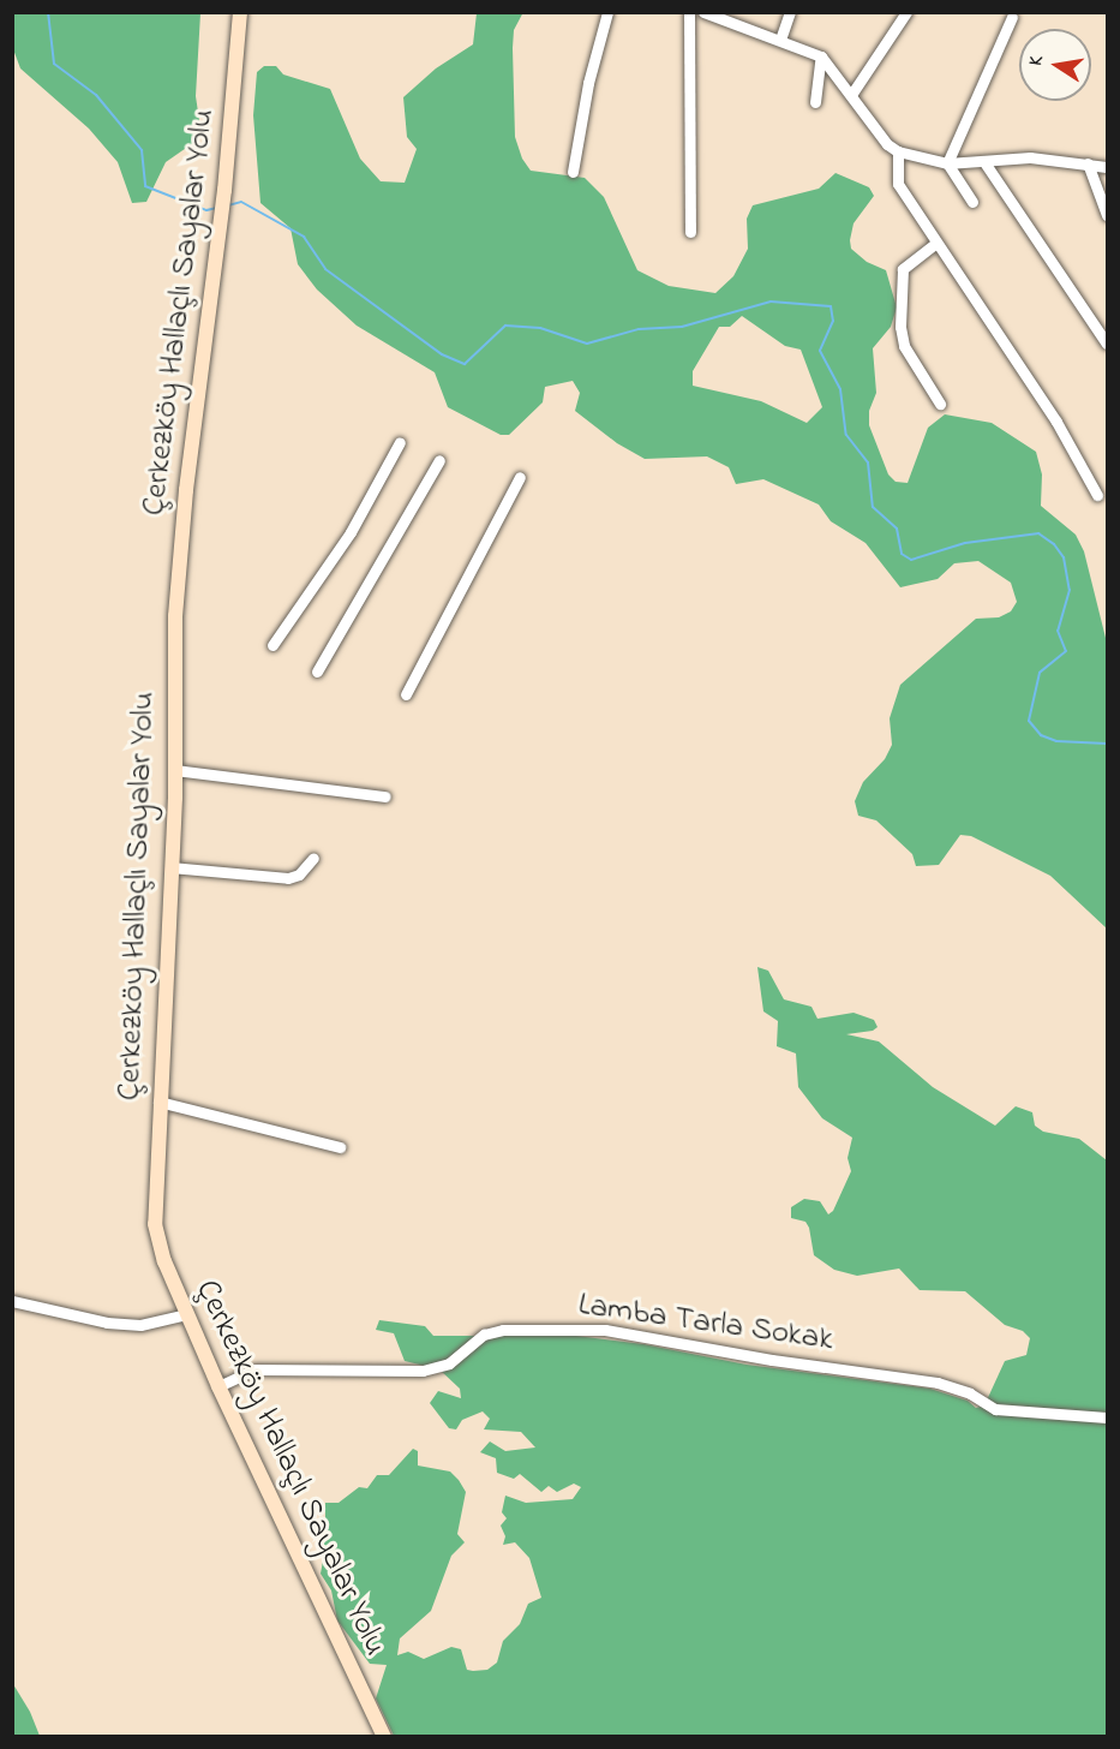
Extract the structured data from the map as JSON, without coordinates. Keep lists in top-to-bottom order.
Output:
{
  "streets": {
    "main road": ["Çerkezköy Hallaçlı Sayalar Yolu"],
    "street": ["Lamba Tarla Sokak"]
  },
  "crossings": [
    ["Çerkezköy Hallaçlı Sayalar Yolu", "Lamba Tarla Sokak"]
  ],
  "north": "left"
}
